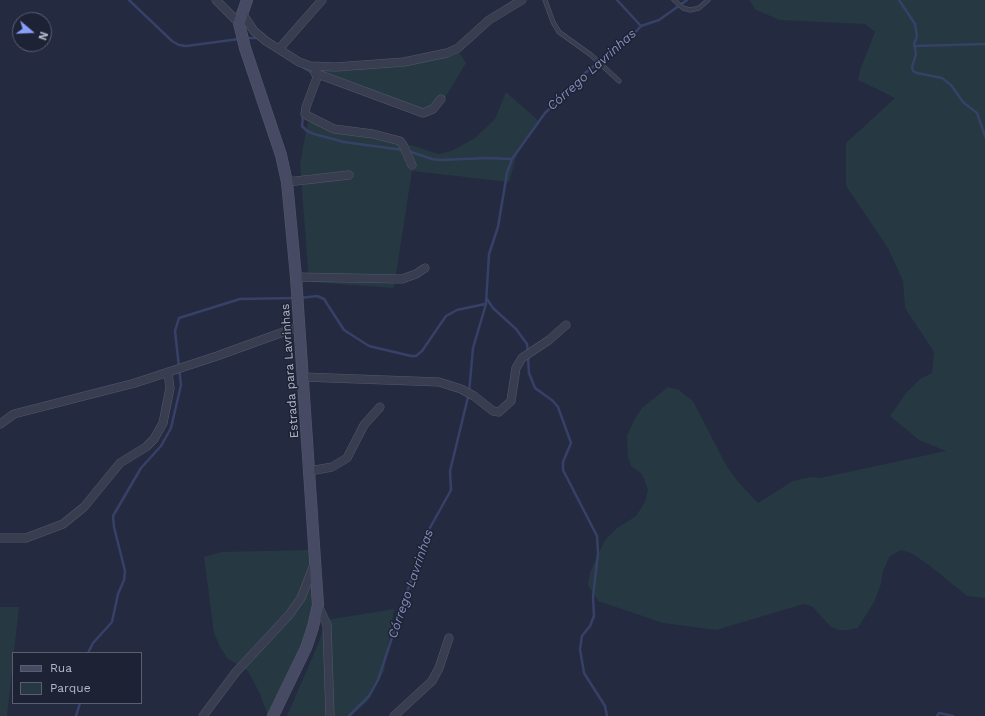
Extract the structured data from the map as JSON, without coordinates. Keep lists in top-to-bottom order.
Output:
{
  "streets": {
    "street": ["Estrada para Lavrinhas"]
  },
  "water": ["Córrego Lavrinhas"],
  "legend": ["Rua", "Parque"],
  "north": "right"
}
